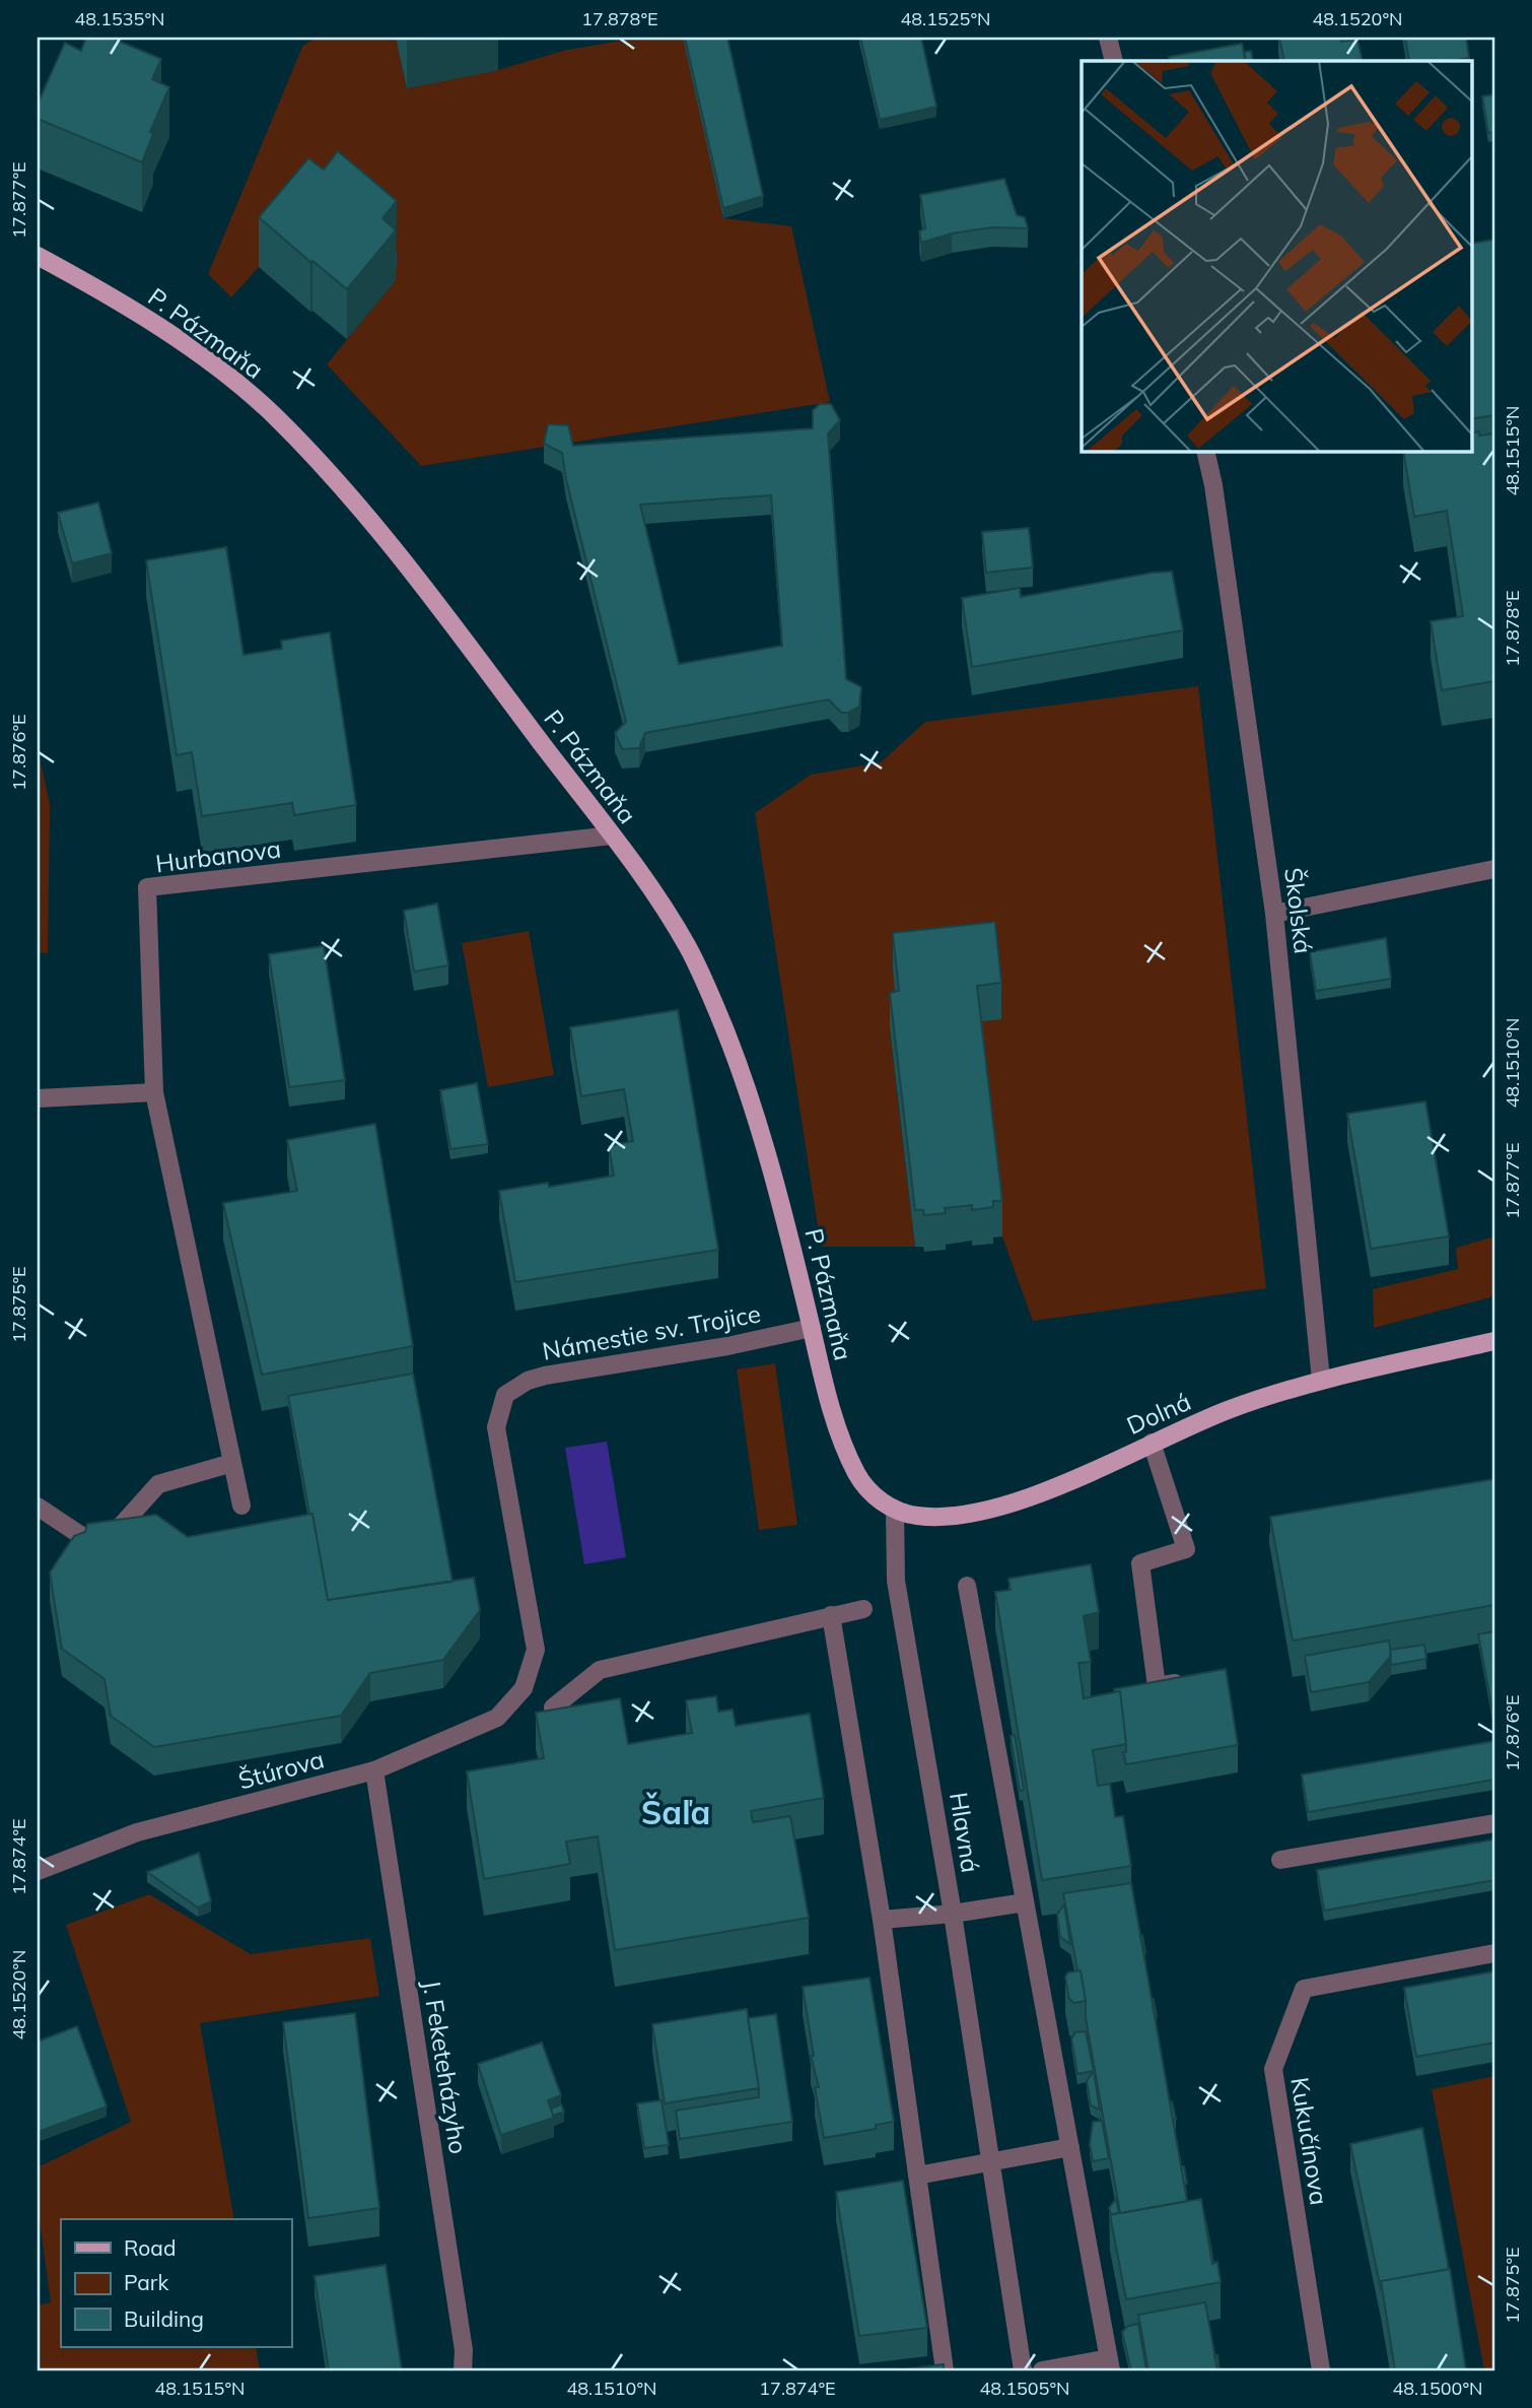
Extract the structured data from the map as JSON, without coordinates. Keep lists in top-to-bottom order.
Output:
{
  "streets": {
    "main road": ["P. Pázmaňa", "Dolná"],
    "street": [
      "Hurbanova",
      "Školská",
      "Námestie sv. Trojice",
      "Štúrova",
      "Hlavná",
      "J. Feketeházyho",
      "Kukučínova"
    ]
  },
  "crossings": [
    ["P. Pázmaňa", "Hurbanova"],
    ["P. Pázmaňa", "Námestie sv. Trojice"],
    ["P. Pázmaňa", "Dolná"],
    ["Školská", "Dolná"],
    ["Námestie sv. Trojice", "Štúrova"],
    ["Dolná", "Hlavná"],
    ["Štúrova", "J. Feketeházyho"]
  ],
  "districts": ["Šaľa"],
  "legend": ["Road", "Park", "Building"],
  "coordinates": [
    "48.1535°N",
    "17.878°E",
    "48.1525°N",
    "48.1520°N",
    "17.877°E",
    "48.1515°N",
    "17.876°E",
    "48.1510°N",
    "17.875°E",
    "17.874°E",
    "48.1505°N",
    "48.1500°N"
  ]
}
